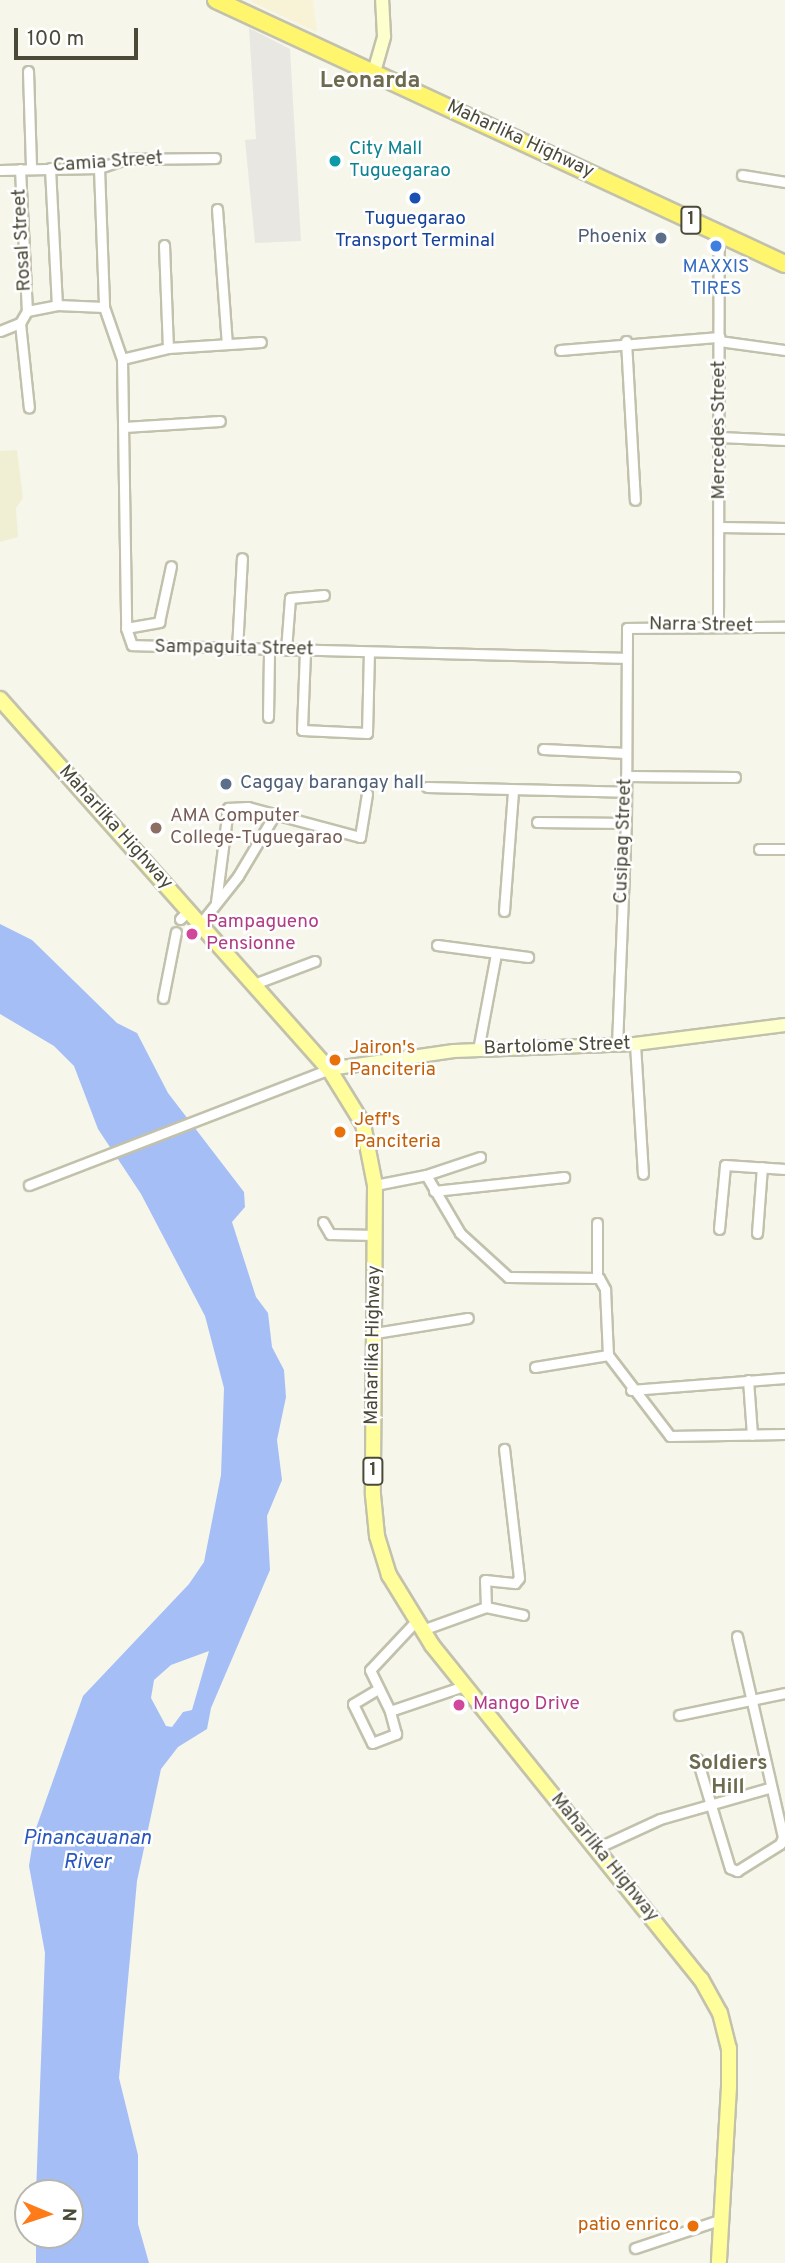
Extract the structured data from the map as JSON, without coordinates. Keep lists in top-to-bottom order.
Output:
{
  "streets": {
    "highway": ["Maharlika Highway", "1"],
    "street": [
      "Camia Street",
      "Rosal Street",
      "Mercedes Street",
      "Narra Street",
      "Sampaguita Street",
      "Cusipag Street",
      "Bartolome Street"
    ]
  },
  "crossings": [
    ["Maharlika Highway", "Mercedes Street"],
    ["Maharlika Highway", "Bartolome Street"],
    ["Camia Street", "Rosal Street"],
    ["Mercedes Street", "Narra Street"],
    ["Narra Street", "Cusipag Street"],
    ["Sampaguita Street", "Cusipag Street"],
    ["Cusipag Street", "Bartolome Street"]
  ],
  "districts": ["Leonarda", "Soldiers Hill"],
  "water": ["Pinancauanan River"],
  "places": [
    "City Mall Tuguegarao",
    "Tuguegarao Transport Terminal",
    "Phoenix",
    "MAXXIS TIRES",
    "Caggay barangay hall",
    "AMA Computer College-Tuguegarao",
    "Pampagueno Pensionne",
    "Jairon's Panciteria",
    "Jeff's Panciteria",
    "Mango Drive",
    "patio enrico"
  ],
  "scale_bar": "100 m",
  "north": "right"
}
